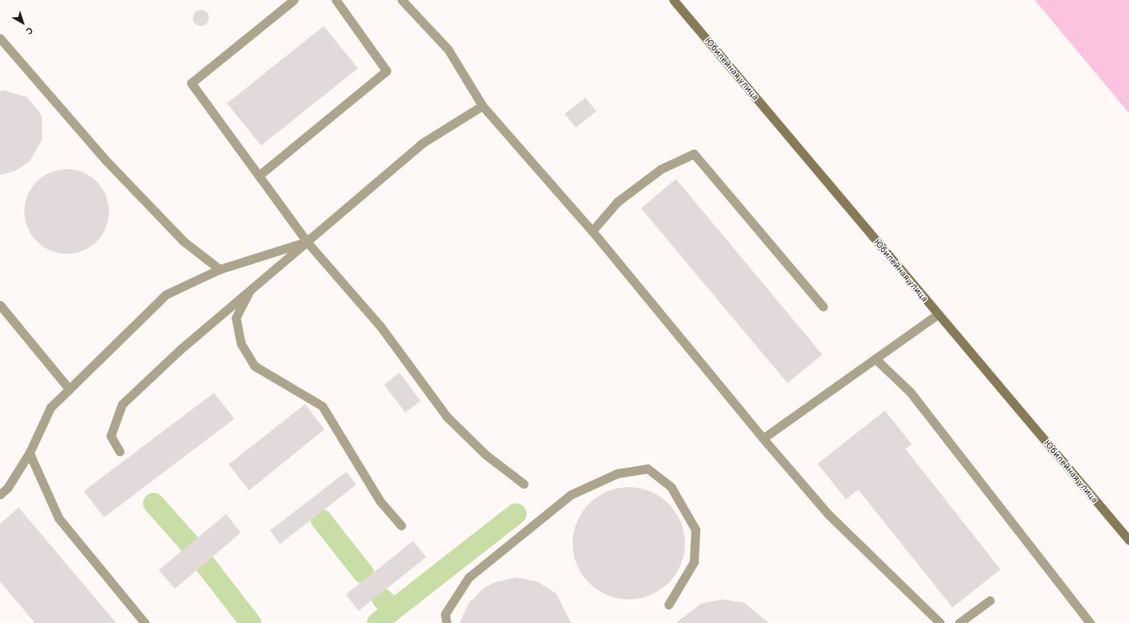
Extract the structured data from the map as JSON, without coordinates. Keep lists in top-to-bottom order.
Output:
{
  "streets": {
    "main road": ["Юбилейная улица"]
  },
  "north": "bottom right"
}
